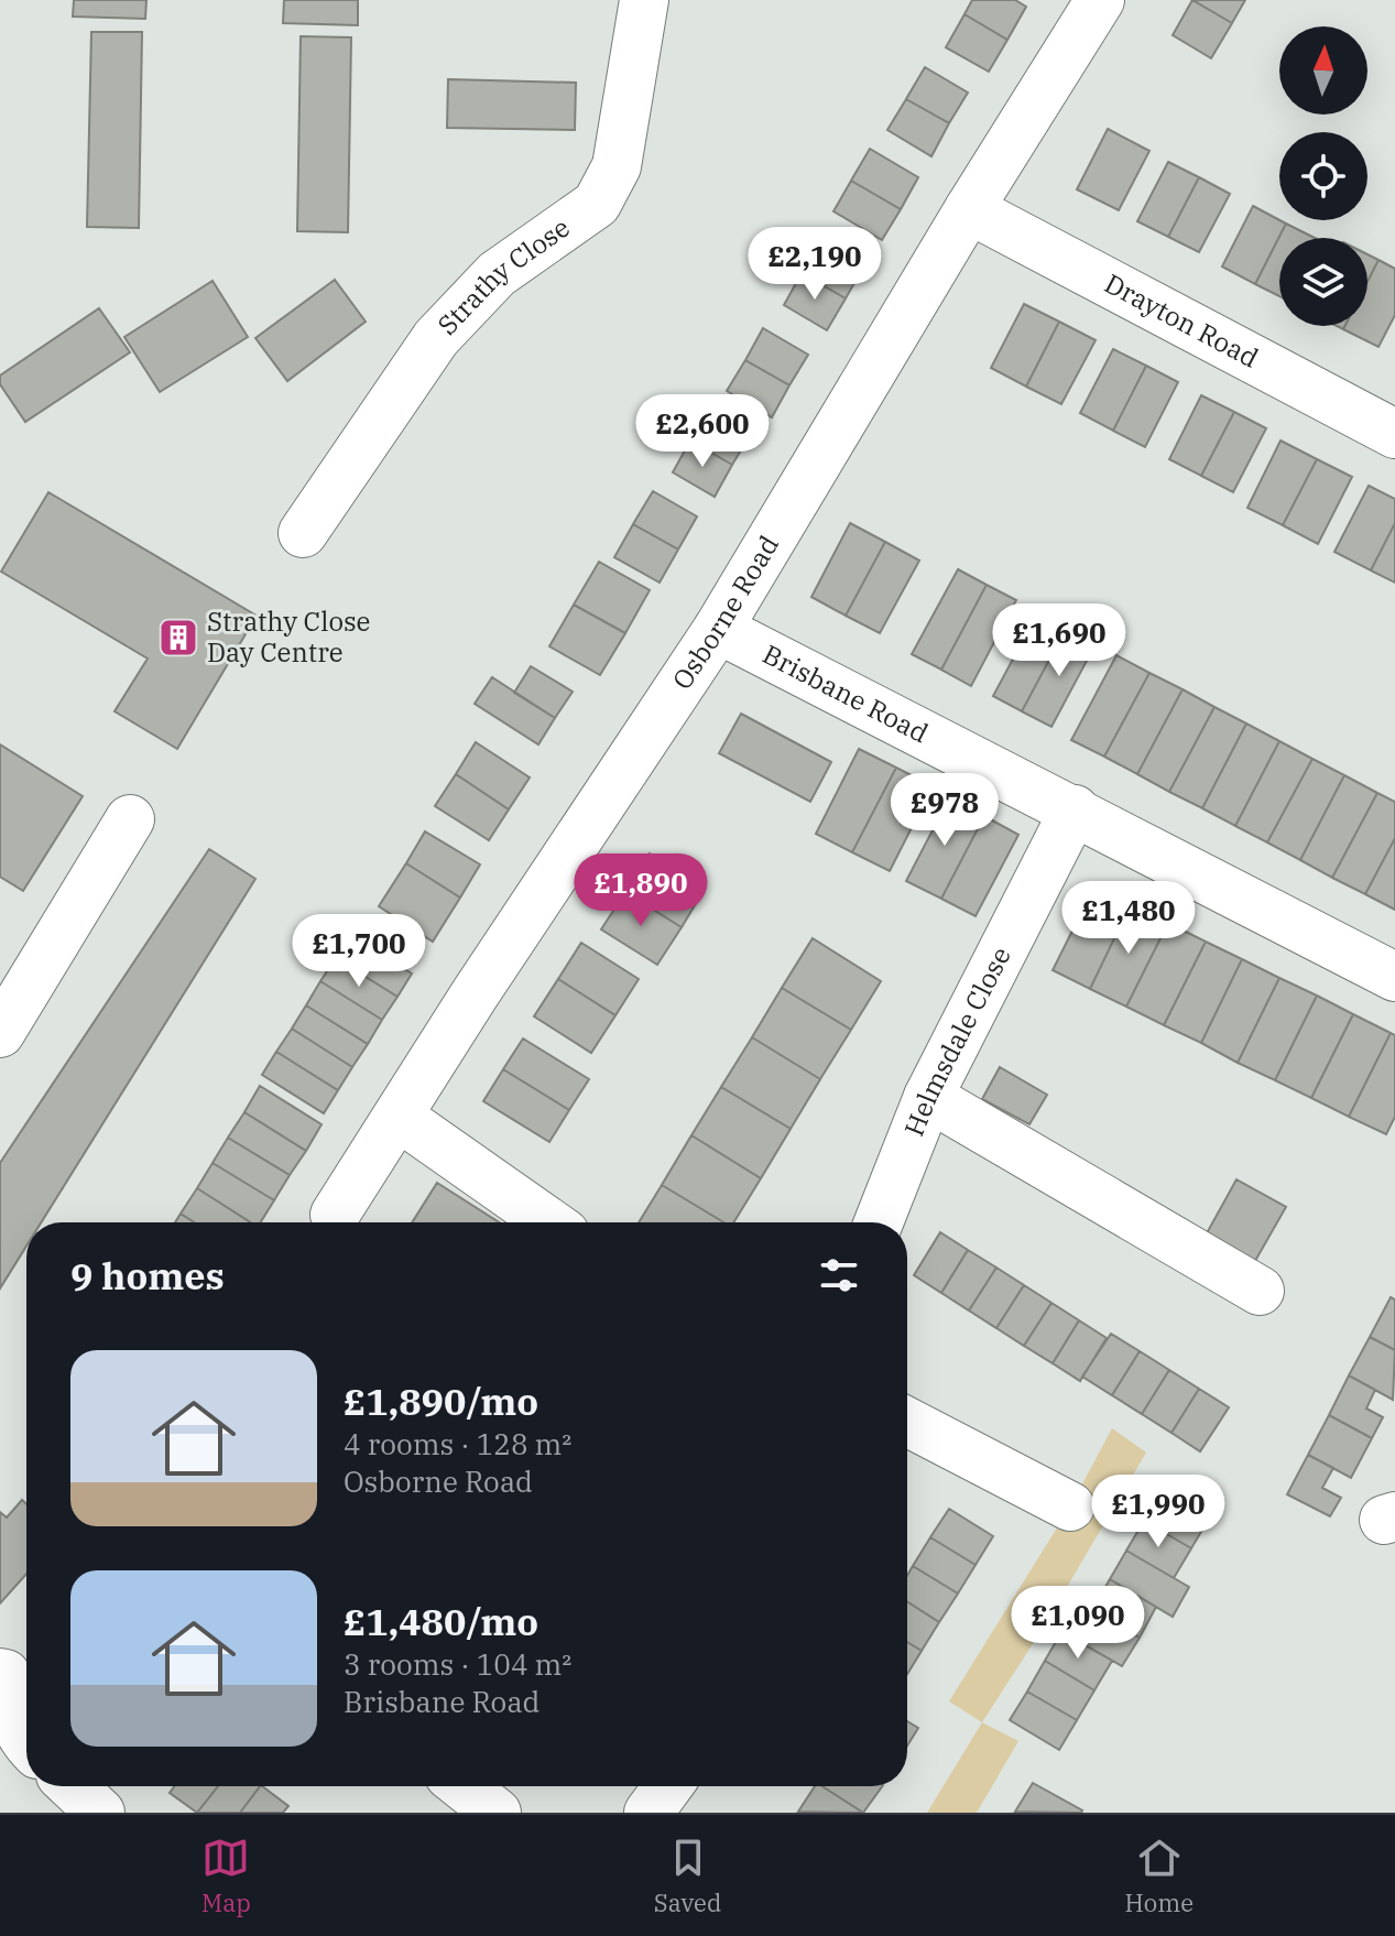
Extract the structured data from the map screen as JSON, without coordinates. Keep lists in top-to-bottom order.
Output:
{
  "streets": {
    "street": [
      "Strathy Close",
      "Drayton Road",
      "Osborne Road",
      "Brisbane Road",
      "Helmsdale Close"
    ]
  },
  "crossings": [
    ["Drayton Road", "Osborne Road"],
    ["Osborne Road", "Brisbane Road"],
    ["Brisbane Road", "Helmsdale Close"]
  ],
  "places": {
    "building": ["Strathy Close Day Centre"]
  },
  "north": "top",
  "page": {
    "price": [
      "£2,190",
      "£2,600",
      "£1,690",
      "£978",
      "£1,890",
      "£1,480",
      "£1,700",
      "£1,990",
      "£1,090"
    ],
    "heading": "9 homes",
    "list": [
      {
        "name": "£1,890/mo",
        "note": "4 rooms · 128 m² · Osborne Road"
      },
      {
        "name": "£1,480/mo",
        "note": "3 rooms · 104 m² · Brisbane Road"
      }
    ],
    "tabs": ["Map", "Saved", "Home"]
  }
}
